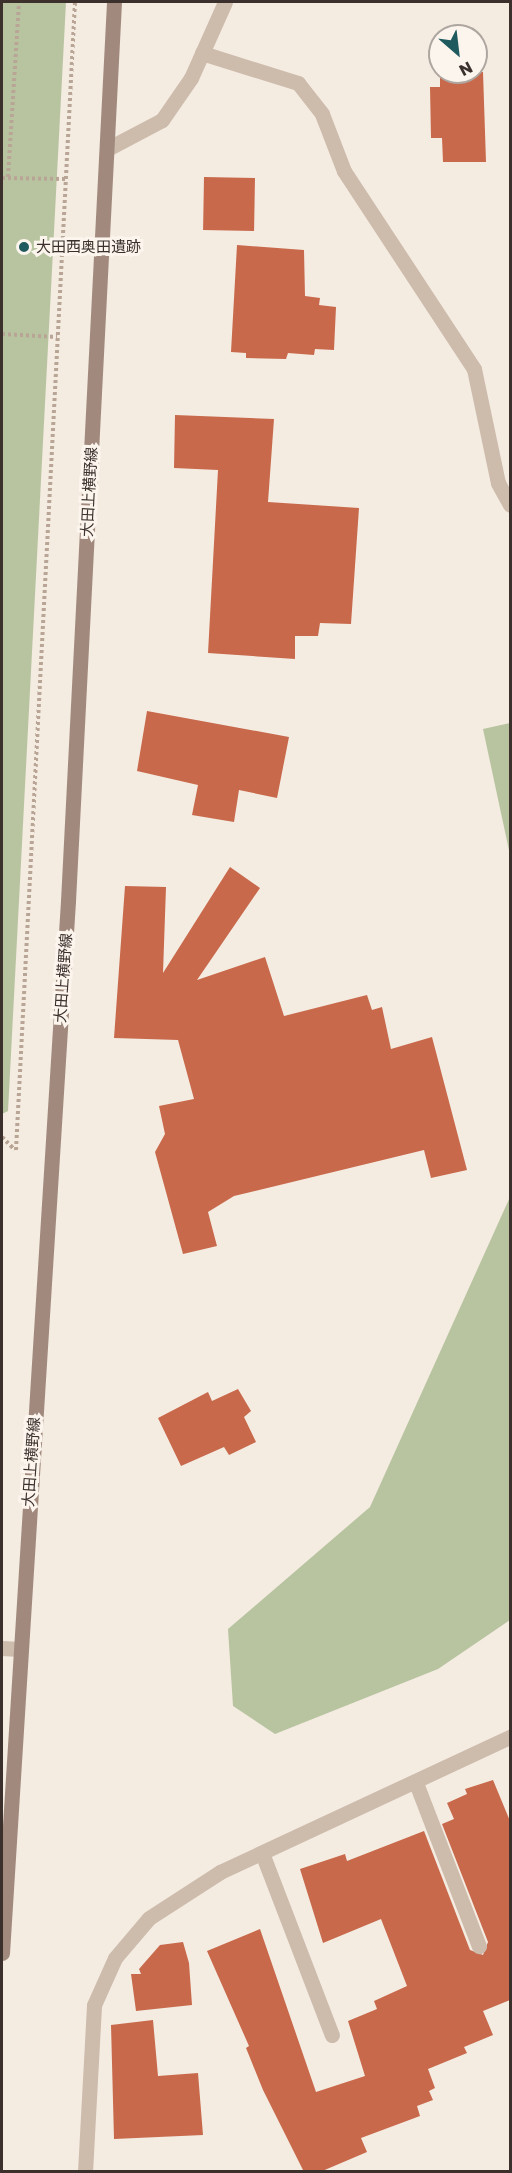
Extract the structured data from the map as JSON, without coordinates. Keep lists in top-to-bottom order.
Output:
{
  "streets": {
    "main road": ["大田上横野線"]
  },
  "places": ["大田西奥田遺跡"],
  "north": "bottom right"
}
